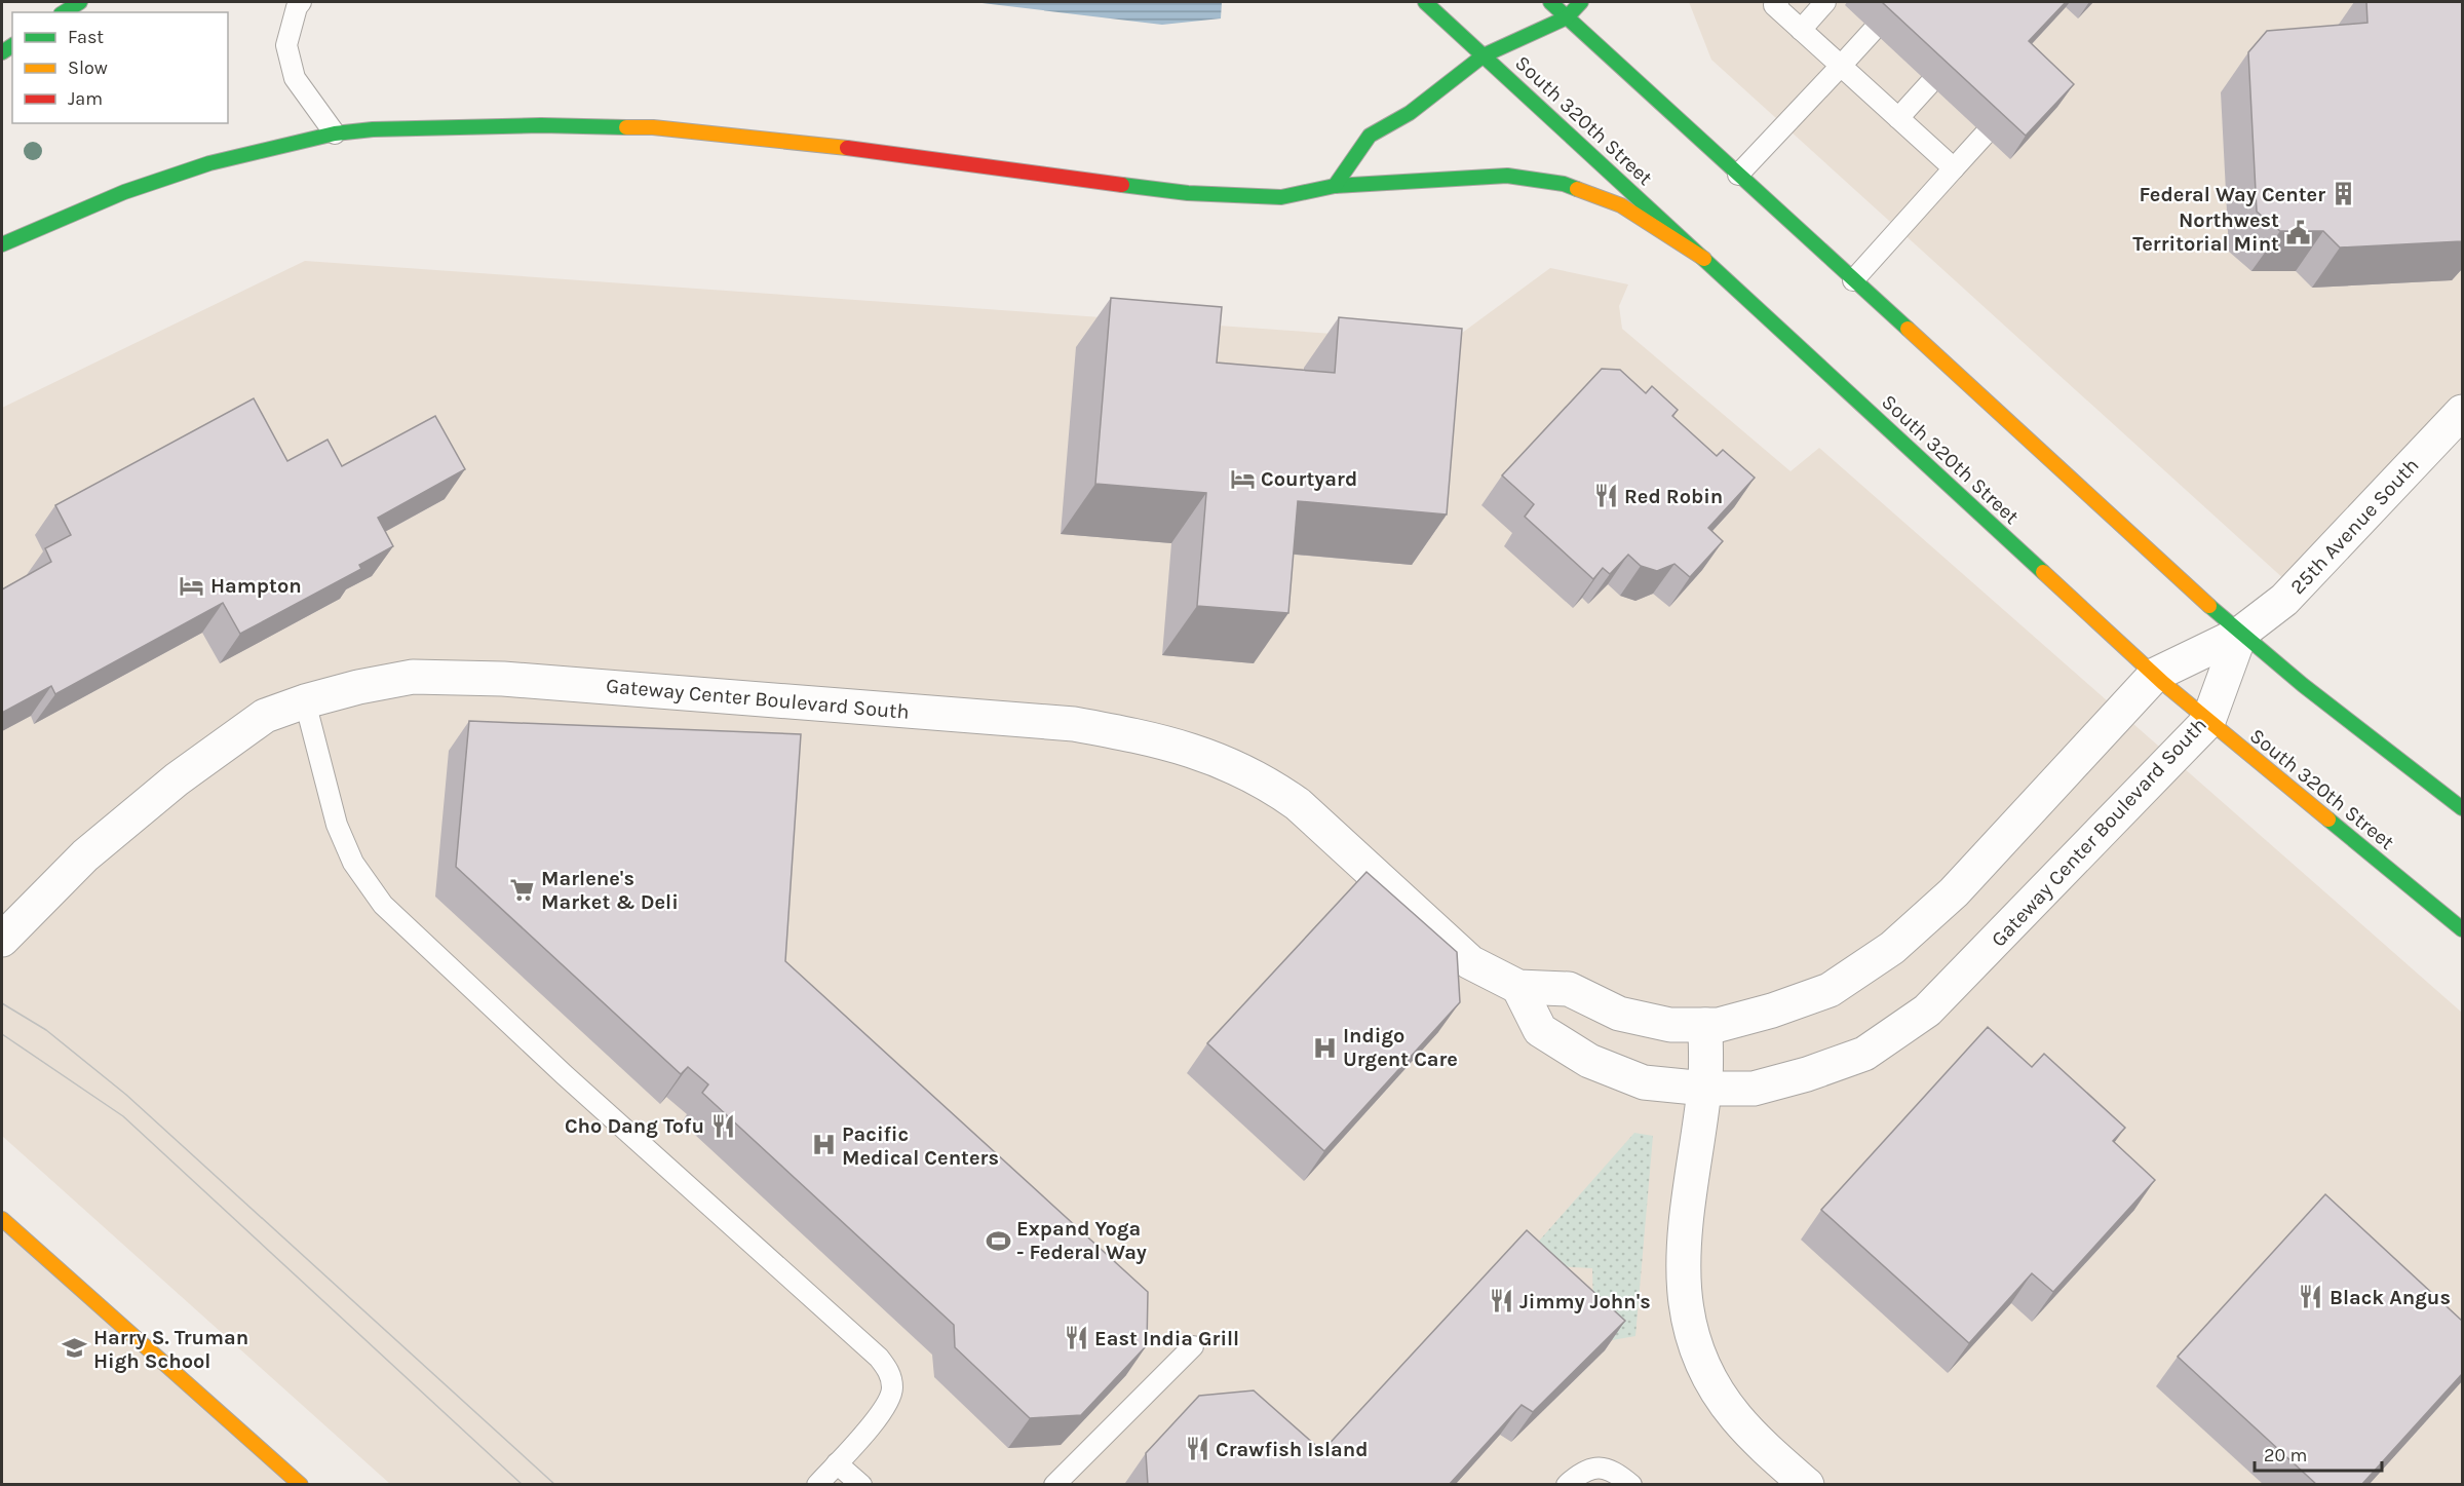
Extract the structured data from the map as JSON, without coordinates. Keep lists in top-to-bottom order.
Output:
{
  "streets": {
    "main road": ["South 320th Street"],
    "street": ["25th Avenue South", "Gateway Center Boulevard South"]
  },
  "crossings": [
    ["South 320th Street", "Gateway Center Boulevard South"],
    ["25th Avenue South", "Gateway Center Boulevard South"]
  ],
  "places": {
    "building": ["Federal Way Center"],
    "public building": ["Northwest Territorial Mint"],
    "hotel": ["Courtyard", "Hampton"],
    "restaurant": [
      "Red Robin",
      "Cho Dang Tofu",
      "Black Angus",
      "Jimmy John's",
      "East India Grill",
      "Crawfish Island"
    ],
    "supermarket": ["Marlene's Market & Deli"],
    "hospital": ["Indigo Urgent Care", "Pacific Medical Centers"],
    "sports": ["Expand Yoga - Federal Way"],
    "school or university": ["Harry S. Truman High School"]
  },
  "legend": ["Fast", "Slow", "Jam"],
  "scale_bar": "20 m"
}
